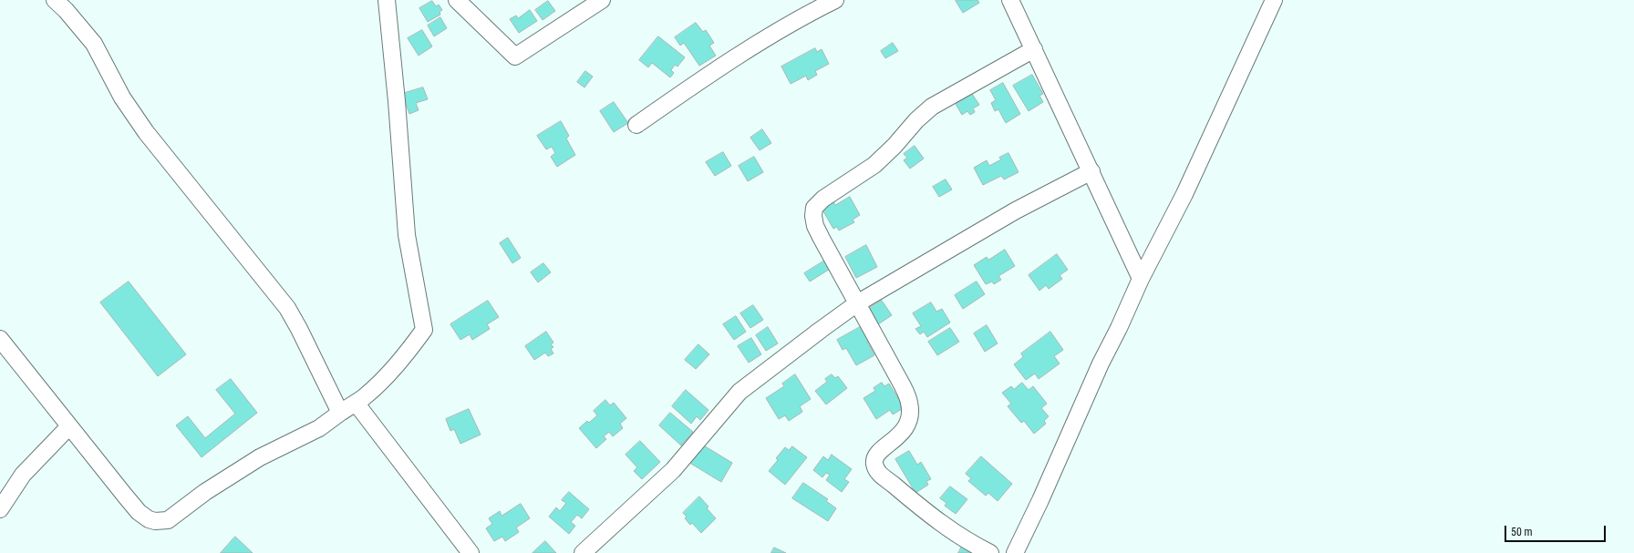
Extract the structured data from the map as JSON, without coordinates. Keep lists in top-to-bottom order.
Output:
{
  "scale_bar": "50 m"
}
